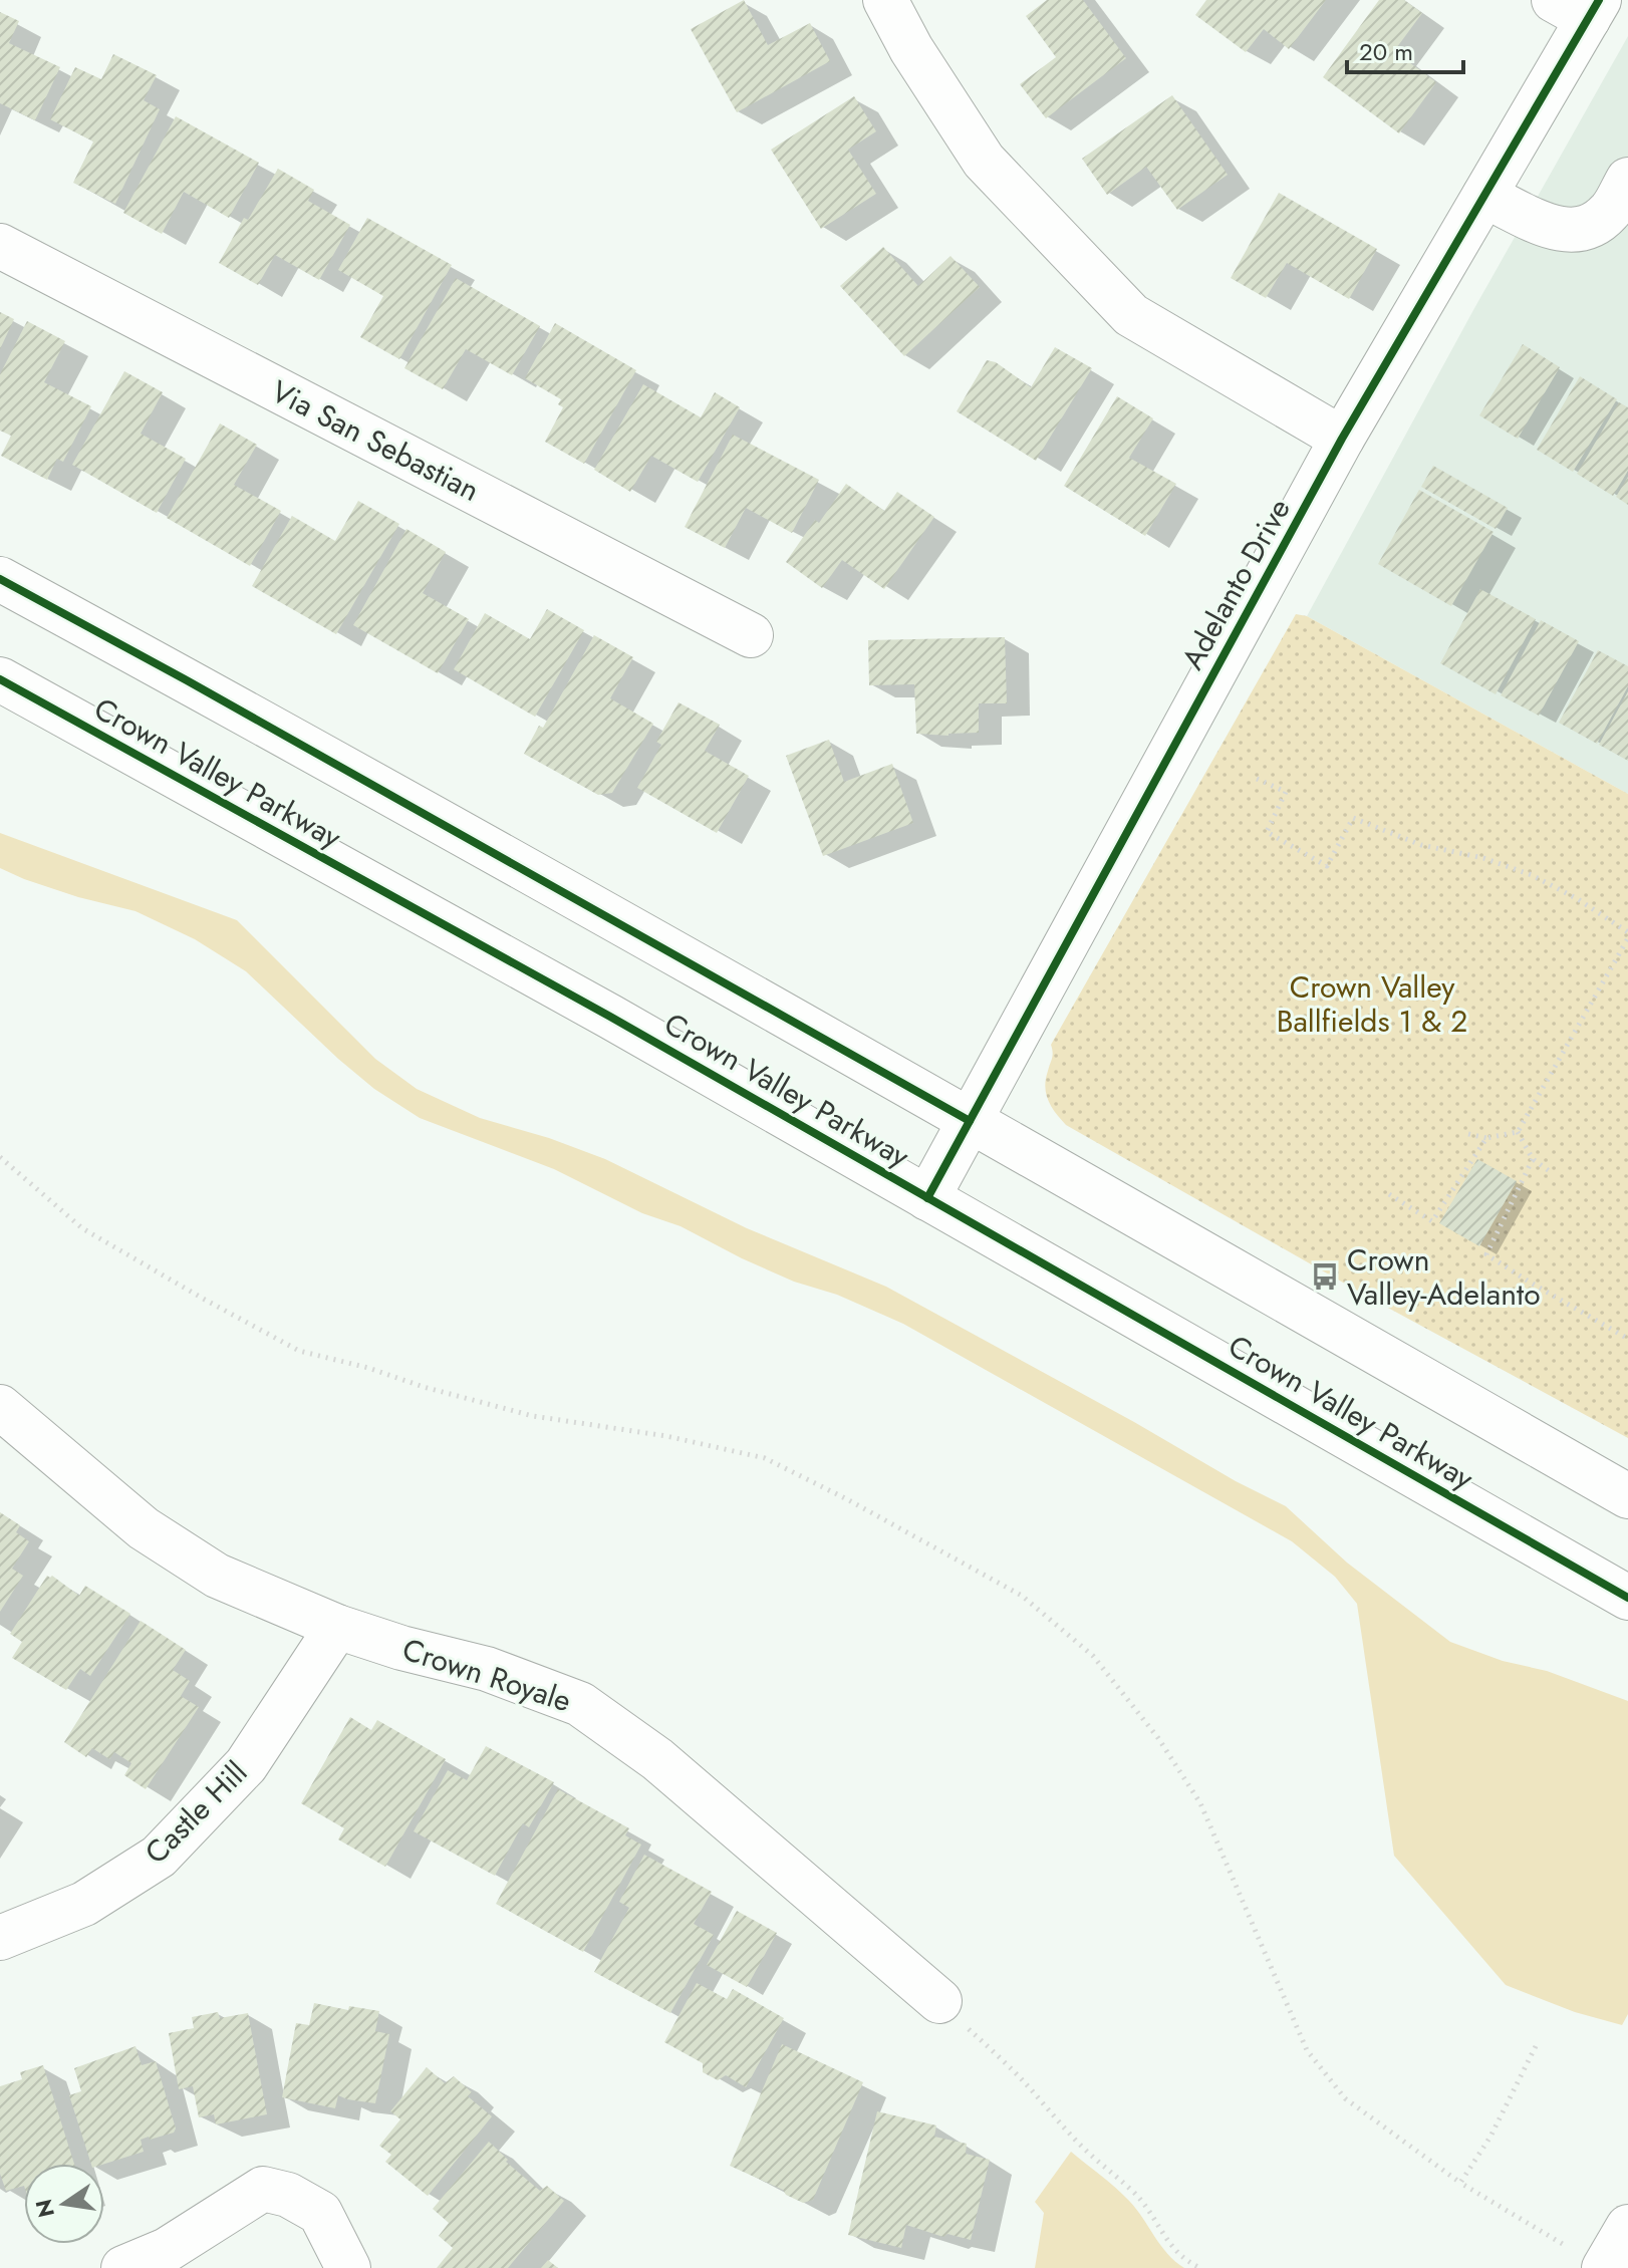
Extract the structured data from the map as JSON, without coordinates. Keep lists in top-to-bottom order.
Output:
{
  "streets": {
    "street": [
      "Via San Sebastian",
      "Adelanto Drive",
      "Crown Valley Parkway",
      "Crown Royale",
      "Castle Hill"
    ]
  },
  "crossings": [
    ["Adelanto Drive", "Crown Valley Parkway"],
    ["Crown Royale", "Castle Hill"]
  ],
  "parks": ["Crown Valley Ballfields 1 & 2"],
  "places": {
    "bus stop": ["Crown Valley-Adelanto"]
  },
  "scale_bar": "20 m",
  "north": "left"
}
